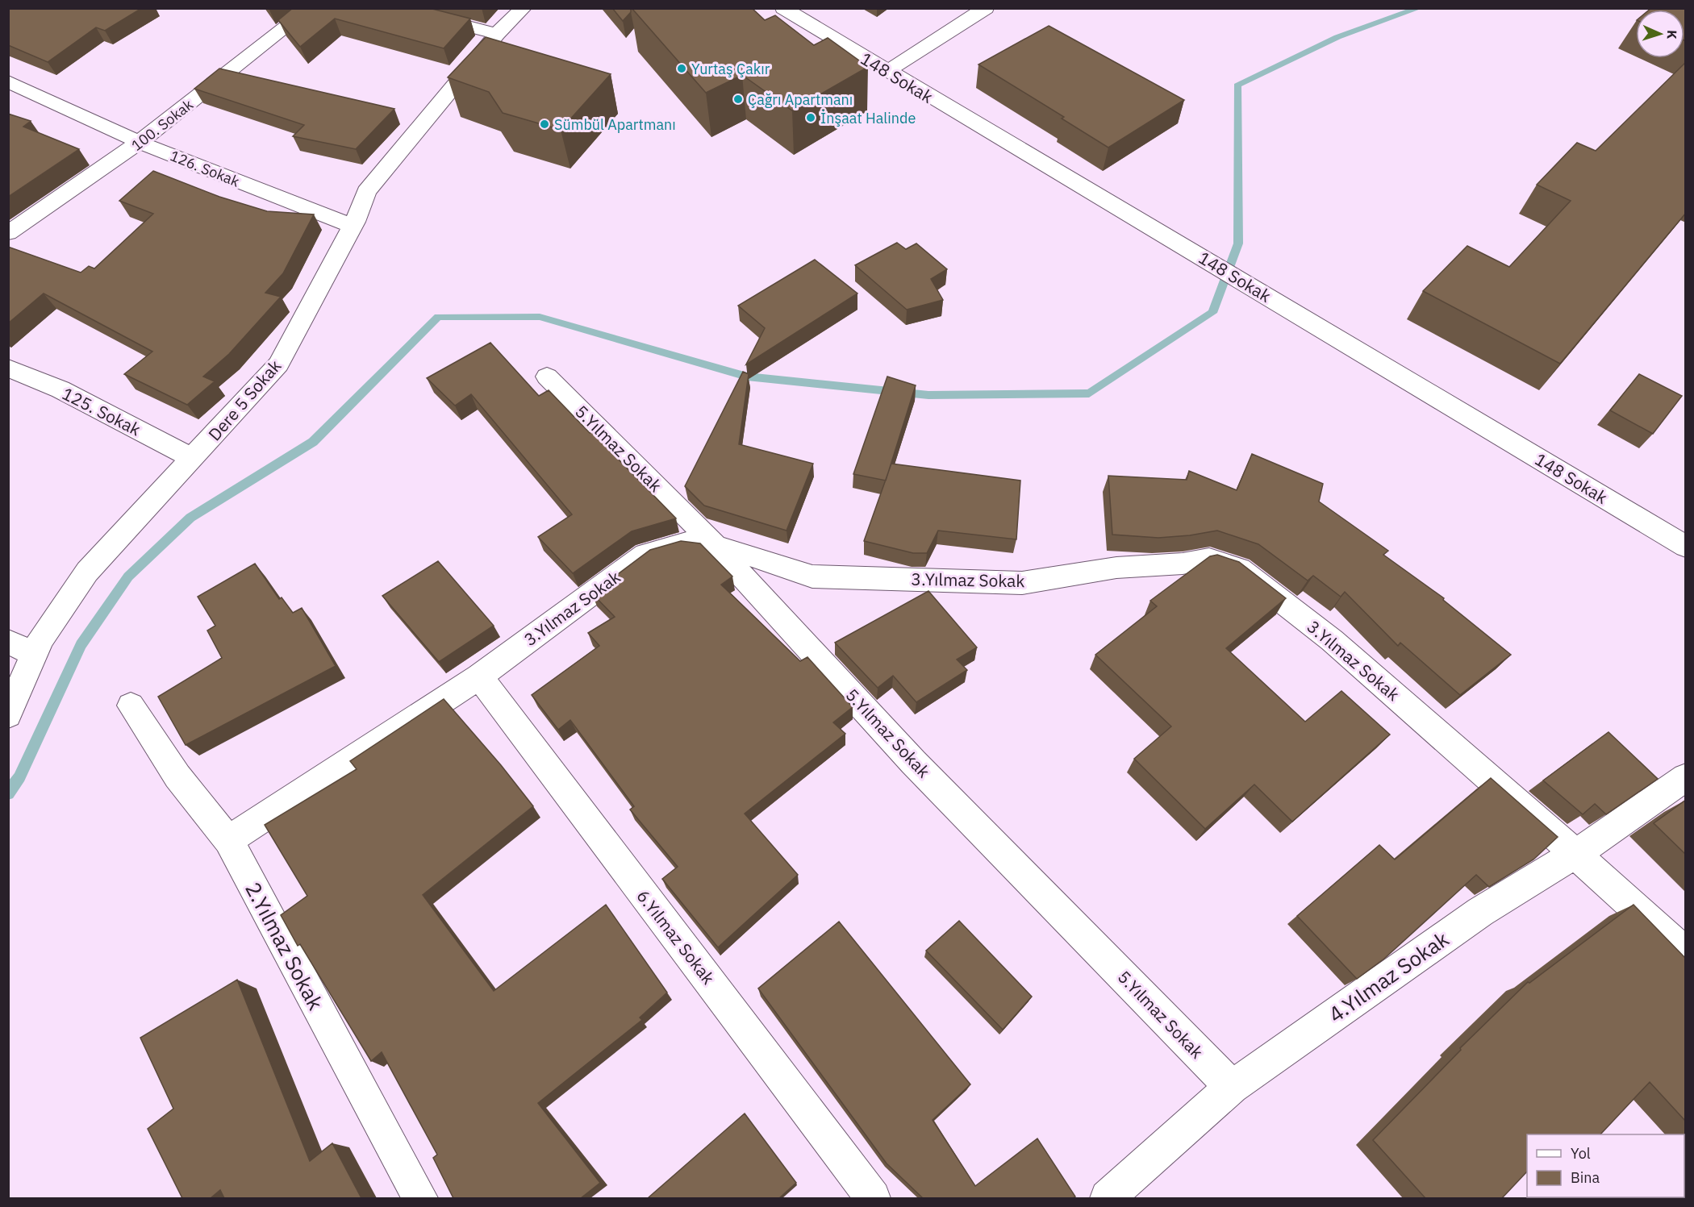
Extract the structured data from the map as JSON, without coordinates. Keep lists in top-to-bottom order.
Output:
{
  "streets": {
    "street": [
      "148 Sokak",
      "100. Sokak",
      "126. Sokak",
      "Dere 5 Sokak",
      "125. Sokak",
      "5.Yılmaz Sokak",
      "3.Yılmaz Sokak",
      "6.Yılmaz Sokak",
      "2.Yılmaz Sokak",
      "4.Yılmaz Sokak"
    ]
  },
  "crossings": [
    ["100. Sokak", "126. Sokak"],
    ["126. Sokak", "Dere 5 Sokak"],
    ["Dere 5 Sokak", "125. Sokak"],
    ["5.Yılmaz Sokak", "3.Yılmaz Sokak"],
    ["5.Yılmaz Sokak", "4.Yılmaz Sokak"],
    ["3.Yılmaz Sokak", "6.Yılmaz Sokak"],
    ["3.Yılmaz Sokak", "2.Yılmaz Sokak"],
    ["3.Yılmaz Sokak", "4.Yılmaz Sokak"]
  ],
  "places": [
    "Yurtaş Çakır",
    "Çağrı Apartmanı",
    "İnşaat Halinde",
    "Sümbül Apartmanı"
  ],
  "legend": ["Yol", "Bina"],
  "north": "right"
}
